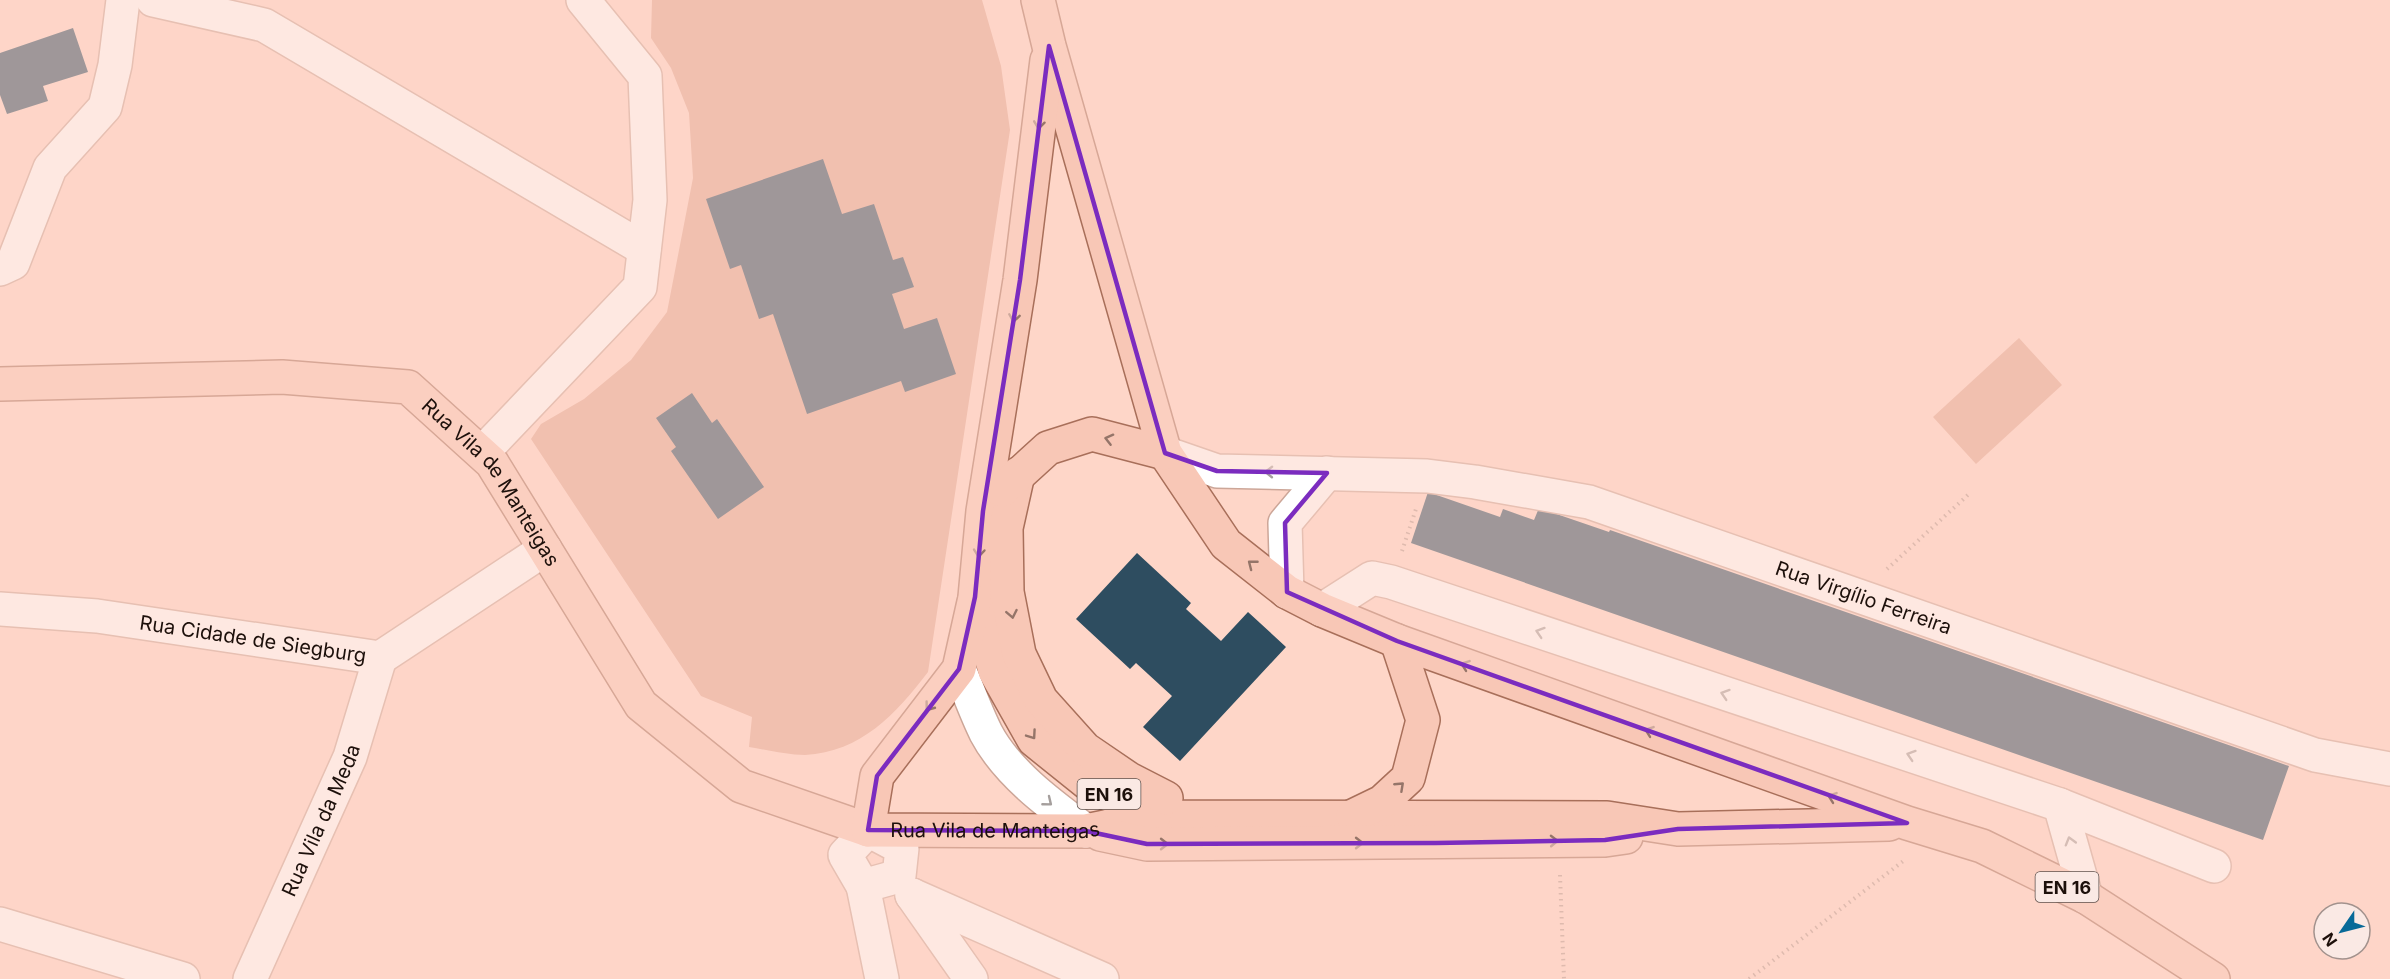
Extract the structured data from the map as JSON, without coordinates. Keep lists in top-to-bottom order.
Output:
{
  "streets": {
    "main road": ["Rua Vila de Manteigas", "EN 16"],
    "street": ["Rua Virgílio Ferreira", "Rua Cidade de Siegburg", "Rua Vila da Meda"]
  },
  "crossings": [
    ["Rua Vila de Manteigas", "Rua Cidade de Siegburg"],
    ["Rua Vila de Manteigas", "EN 16"],
    ["Rua Virgílio Ferreira", "EN 16"],
    ["Rua Cidade de Siegburg", "Rua Vila da Meda"]
  ],
  "north": "bottom left"
}
